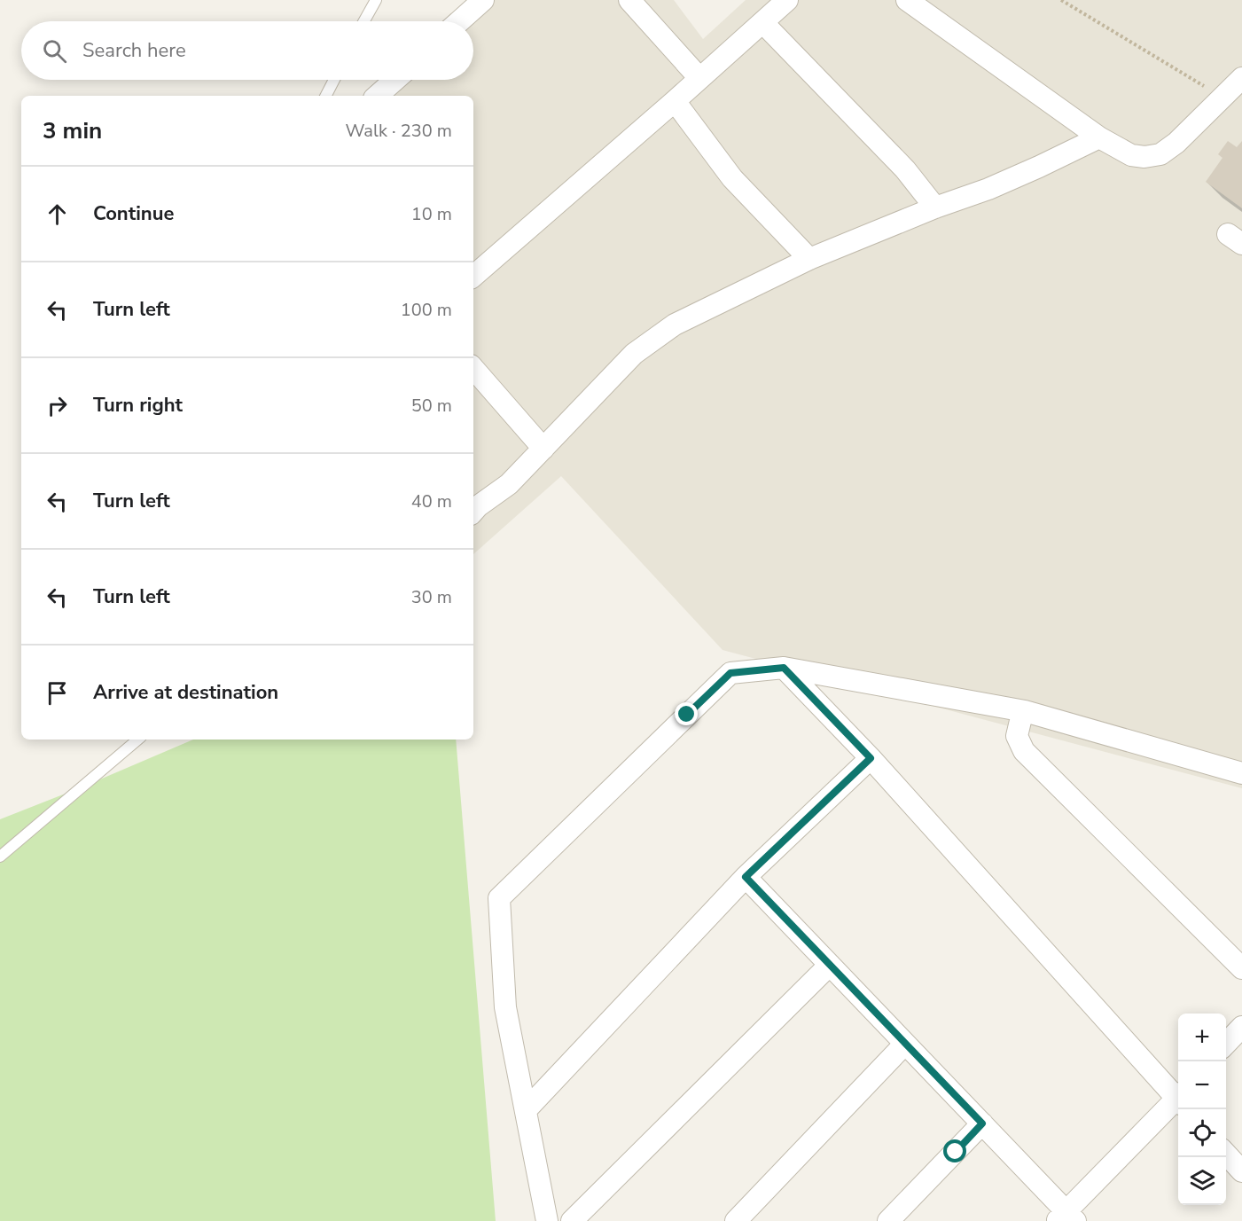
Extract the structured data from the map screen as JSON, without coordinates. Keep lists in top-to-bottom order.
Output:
{
  "page": {
    "search": "Search here",
    "heading": ["3 min", "Walk · 230 m"],
    "list": [
      ["Continue", "10 m"],
      ["Turn left", "100 m"],
      ["Turn right", "50 m"],
      ["Turn left", "40 m"],
      ["Turn left", "30 m"],
      "Arrive at destination"
    ],
    "map_buttons": ["+", "−"]
  }
}
